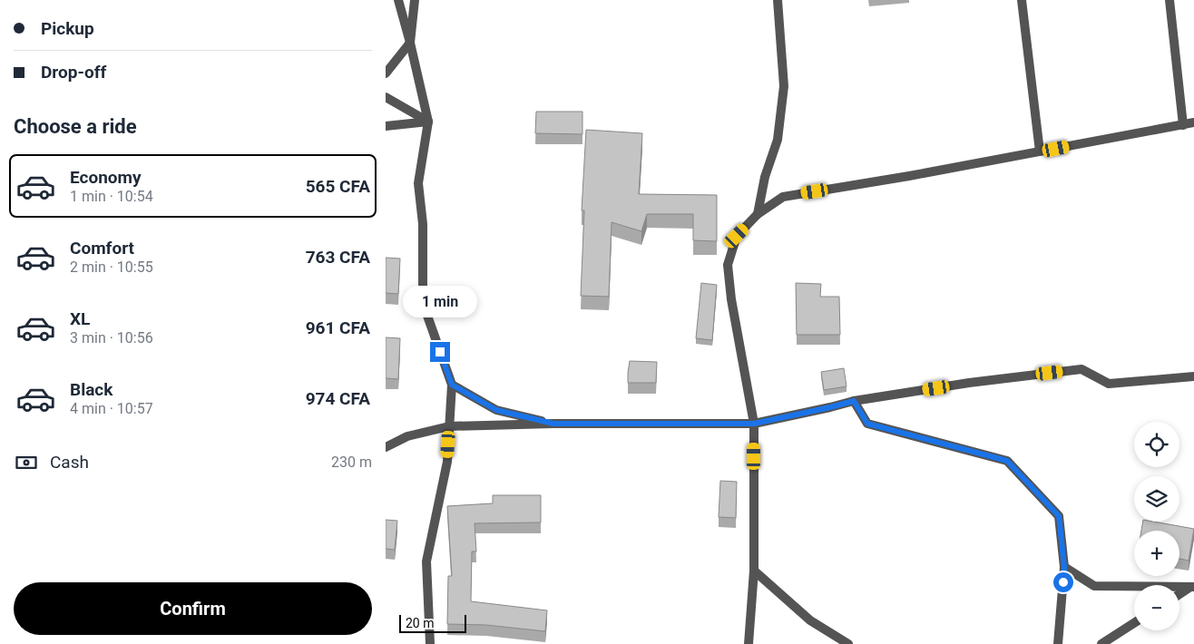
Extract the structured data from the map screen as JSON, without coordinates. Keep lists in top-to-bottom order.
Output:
{
  "scale_bar": "20 m",
  "page": {
    "banner": ["Pickup", "Drop-off"],
    "heading": "Choose a ride",
    "list": [
      {
        "name": "Economy",
        "note": "1 min · 10:54",
        "value": "565 CFA"
      },
      {
        "name": "Comfort",
        "note": "2 min · 10:55",
        "value": "763 CFA"
      },
      {
        "name": "XL",
        "note": "3 min · 10:56",
        "value": "961 CFA"
      },
      {
        "name": "Black",
        "note": "4 min · 10:57",
        "value": "974 CFA"
      }
    ],
    "bubble": "1 min",
    "map_buttons": ["+", "−"],
    "pay": ["Cash", "230 m"],
    "buttons": "Confirm",
    "scale": "20 m"
  }
}
